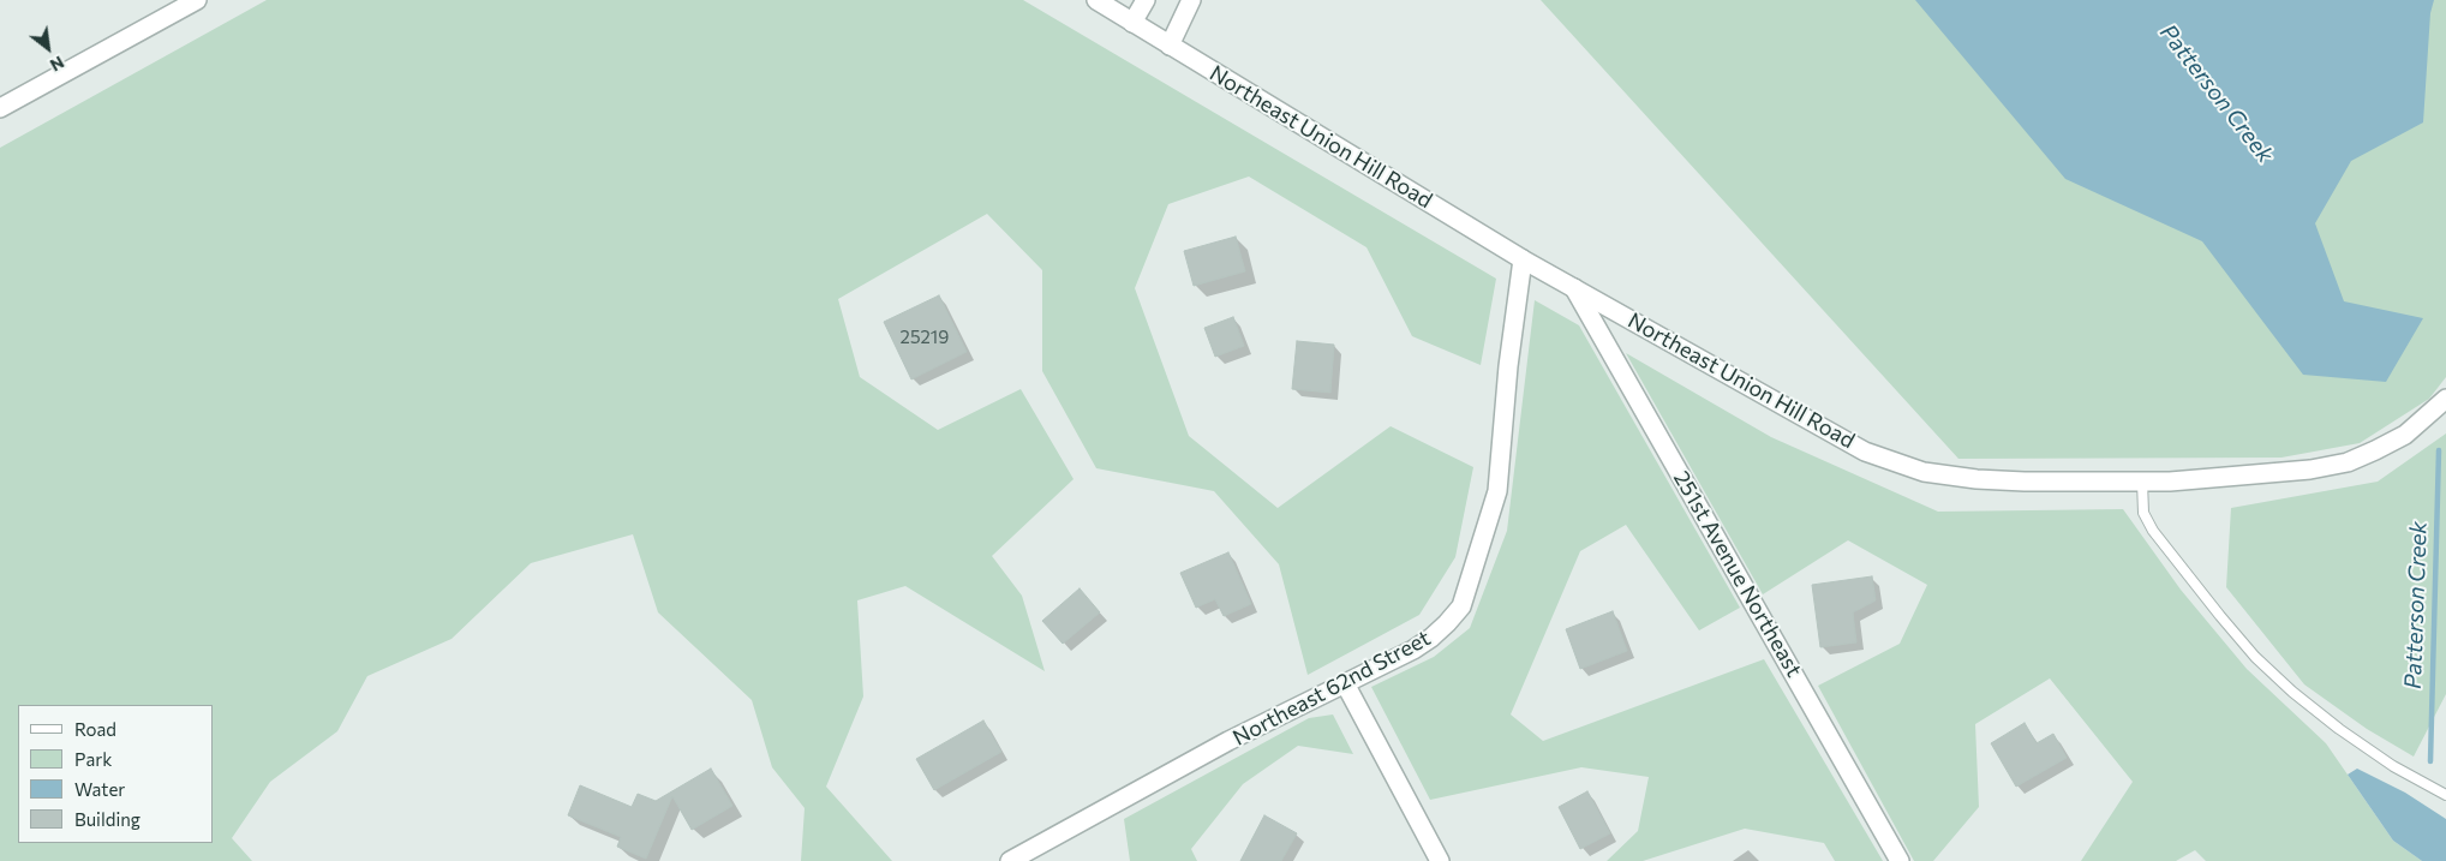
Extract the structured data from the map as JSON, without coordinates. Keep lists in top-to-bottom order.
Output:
{
  "streets": {
    "street": ["Northeast Union Hill Road", "251st Avenue Northeast", "Northeast 62nd Street"]
  },
  "crossings": [
    ["Northeast Union Hill Road", "251st Avenue Northeast"],
    ["Northeast Union Hill Road", "Northeast 62nd Street"]
  ],
  "water": ["Patterson Creek"],
  "house_numbers": ["25219"],
  "legend": [
    "Road",
    "Park",
    "Water",
    "Building"
  ],
  "north": "bottom right"
}
